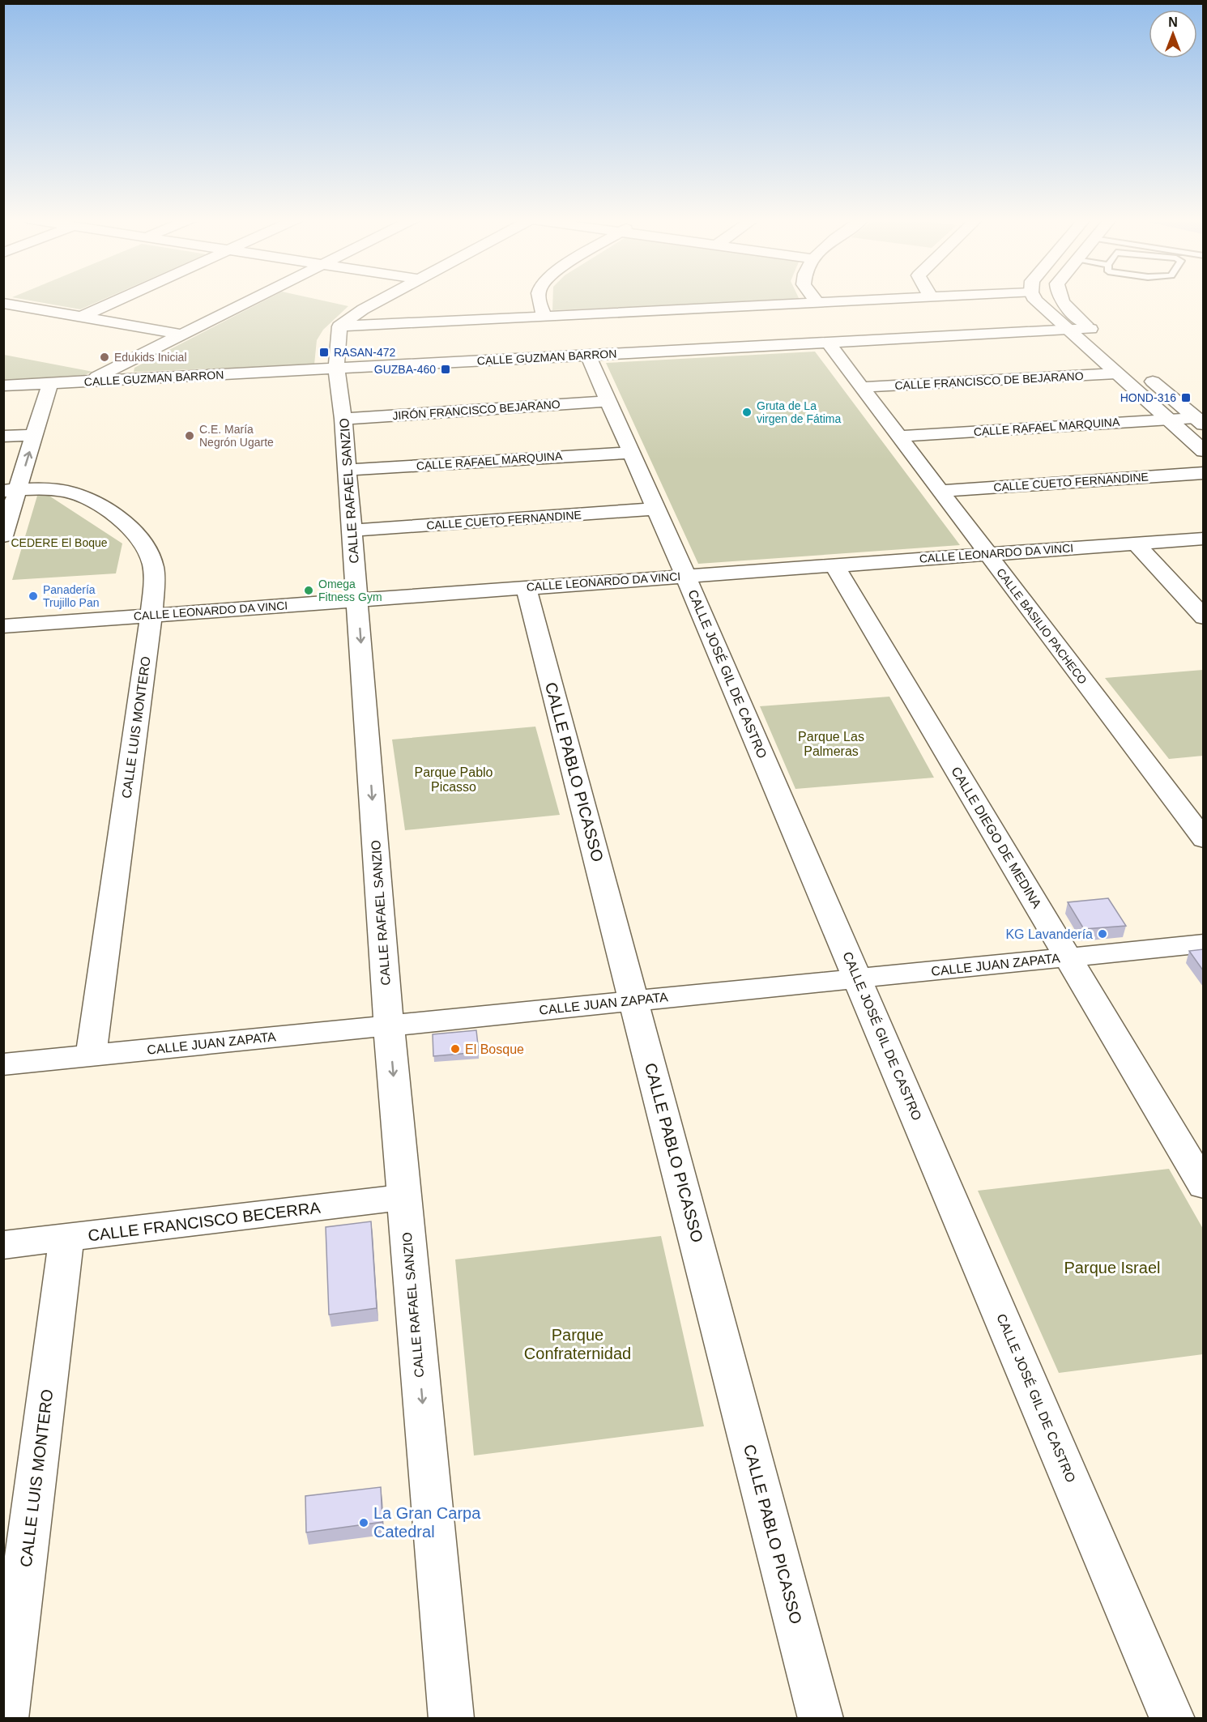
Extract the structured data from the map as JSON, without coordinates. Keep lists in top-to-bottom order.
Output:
{
  "streets": {
    "street": [
      "CALLE GUZMAN BARRON",
      "CALLE FRANCISCO DE BEJARANO",
      "JIRÓN FRANCISCO BEJARANO",
      "CALLE RAFAEL MARQUINA",
      "CALLE CUETO FERNANDINE",
      "CALLE RAFAEL SANZIO",
      "CALLE LEONARDO DA VINCI",
      "CALLE BASILIO PACHECO",
      "CALLE JOSÉ GIL DE CASTRO",
      "CALLE LUIS MONTERO",
      "CALLE PABLO PICASSO",
      "CALLE DIEGO DE MEDINA",
      "CALLE JUAN ZAPATA",
      "CALLE FRANCISCO BECERRA"
    ]
  },
  "crossings": [
    ["CALLE GUZMAN BARRON", "CALLE RAFAEL SANZIO"],
    ["CALLE GUZMAN BARRON", "CALLE BASILIO PACHECO"],
    ["CALLE GUZMAN BARRON", "CALLE JOSÉ GIL DE CASTRO"],
    ["CALLE FRANCISCO DE BEJARANO", "CALLE BASILIO PACHECO"],
    ["JIRÓN FRANCISCO BEJARANO", "CALLE RAFAEL SANZIO"],
    ["JIRÓN FRANCISCO BEJARANO", "CALLE JOSÉ GIL DE CASTRO"],
    ["CALLE RAFAEL MARQUINA", "CALLE RAFAEL SANZIO"],
    ["CALLE RAFAEL MARQUINA", "CALLE BASILIO PACHECO"],
    ["CALLE RAFAEL MARQUINA", "CALLE JOSÉ GIL DE CASTRO"],
    ["CALLE CUETO FERNANDINE", "CALLE RAFAEL SANZIO"],
    ["CALLE CUETO FERNANDINE", "CALLE BASILIO PACHECO"],
    ["CALLE CUETO FERNANDINE", "CALLE JOSÉ GIL DE CASTRO"],
    ["CALLE RAFAEL SANZIO", "CALLE LEONARDO DA VINCI"],
    ["CALLE RAFAEL SANZIO", "CALLE JUAN ZAPATA"],
    ["CALLE RAFAEL SANZIO", "CALLE FRANCISCO BECERRA"],
    ["CALLE LEONARDO DA VINCI", "CALLE BASILIO PACHECO"],
    ["CALLE LEONARDO DA VINCI", "CALLE JOSÉ GIL DE CASTRO"],
    ["CALLE LEONARDO DA VINCI", "CALLE LUIS MONTERO"],
    ["CALLE LEONARDO DA VINCI", "CALLE PABLO PICASSO"],
    ["CALLE LEONARDO DA VINCI", "CALLE DIEGO DE MEDINA"],
    ["CALLE JOSÉ GIL DE CASTRO", "CALLE JUAN ZAPATA"],
    ["CALLE LUIS MONTERO", "CALLE JUAN ZAPATA"],
    ["CALLE LUIS MONTERO", "CALLE FRANCISCO BECERRA"],
    ["CALLE PABLO PICASSO", "CALLE JUAN ZAPATA"],
    ["CALLE DIEGO DE MEDINA", "CALLE JUAN ZAPATA"]
  ],
  "one_way": ["CALLE RAFAEL SANZIO"],
  "parks": [
    "CEDERE El Boque",
    "Parque Las Palmeras",
    "Parque Pablo Picasso",
    "Parque Israel",
    "Parque Confraternidad"
  ],
  "places": {
    "transit": ["RASAN-472", "GUZBA-460", "HOND-316"],
    "other": [
      "Edukids Inicial",
      "Gruta de La virgen de Fátima",
      "C.E. María Negrón Ugarte",
      "Omega Fitness Gym",
      "Panadería Trujillo Pan",
      "KG Lavandería",
      "El Bosque",
      "La Gran Carpa Catedral"
    ]
  },
  "north": "top"
}
